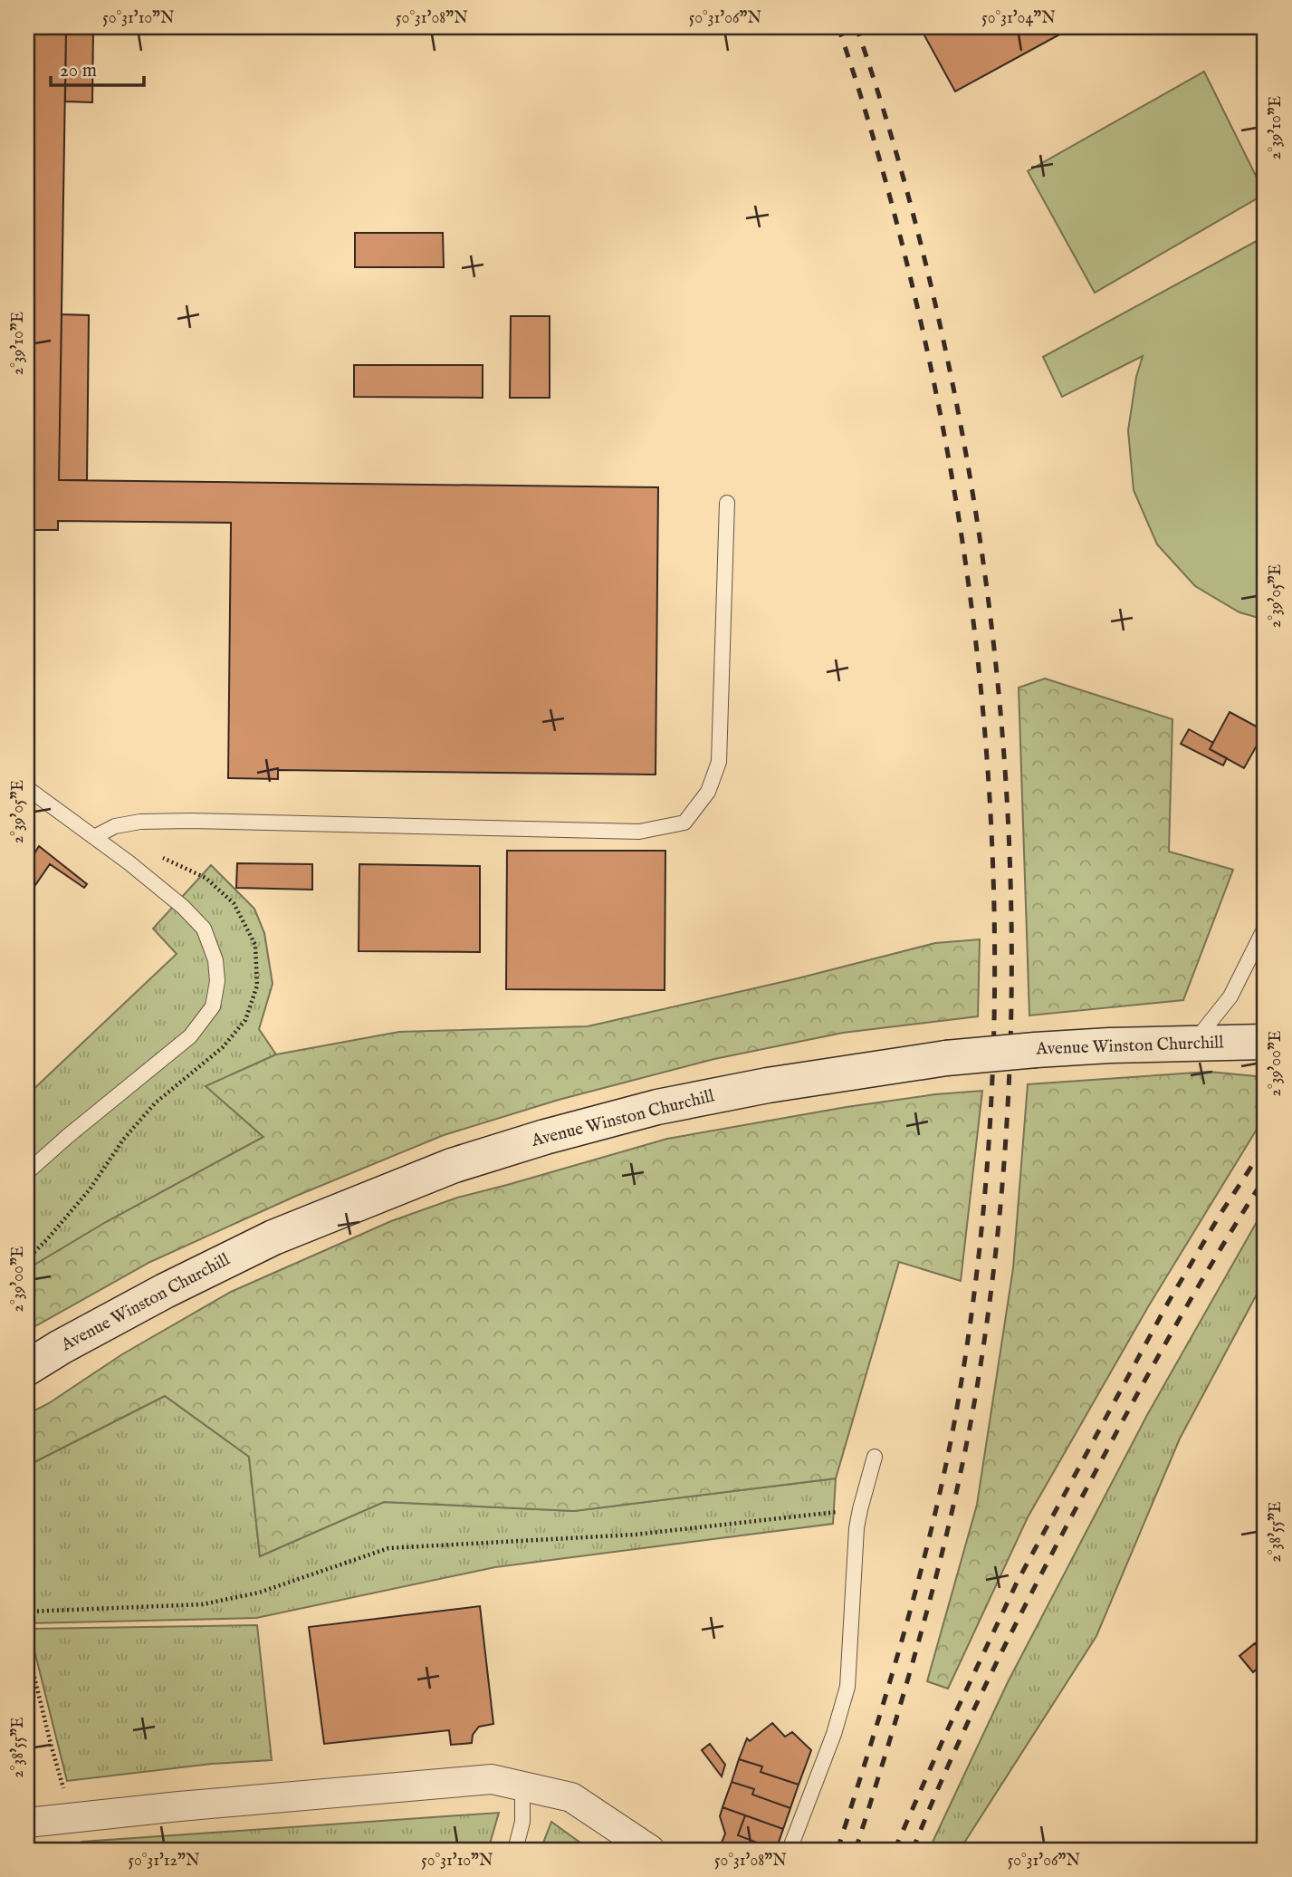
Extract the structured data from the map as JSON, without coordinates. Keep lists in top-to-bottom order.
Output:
{
  "streets": {
    "main road": ["Avenue Winston Churchill"]
  },
  "scale_bar": "20 m",
  "coordinates": [
    "50°31'10\"N",
    "50°31'08\"N",
    "50°31'06\"N",
    "50°31'04\"N",
    "2°39'10\"E",
    "2°39'05\"E",
    "2°39'00\"E",
    "2°38'55\"E",
    "50°31'12\"N"
  ]
}
